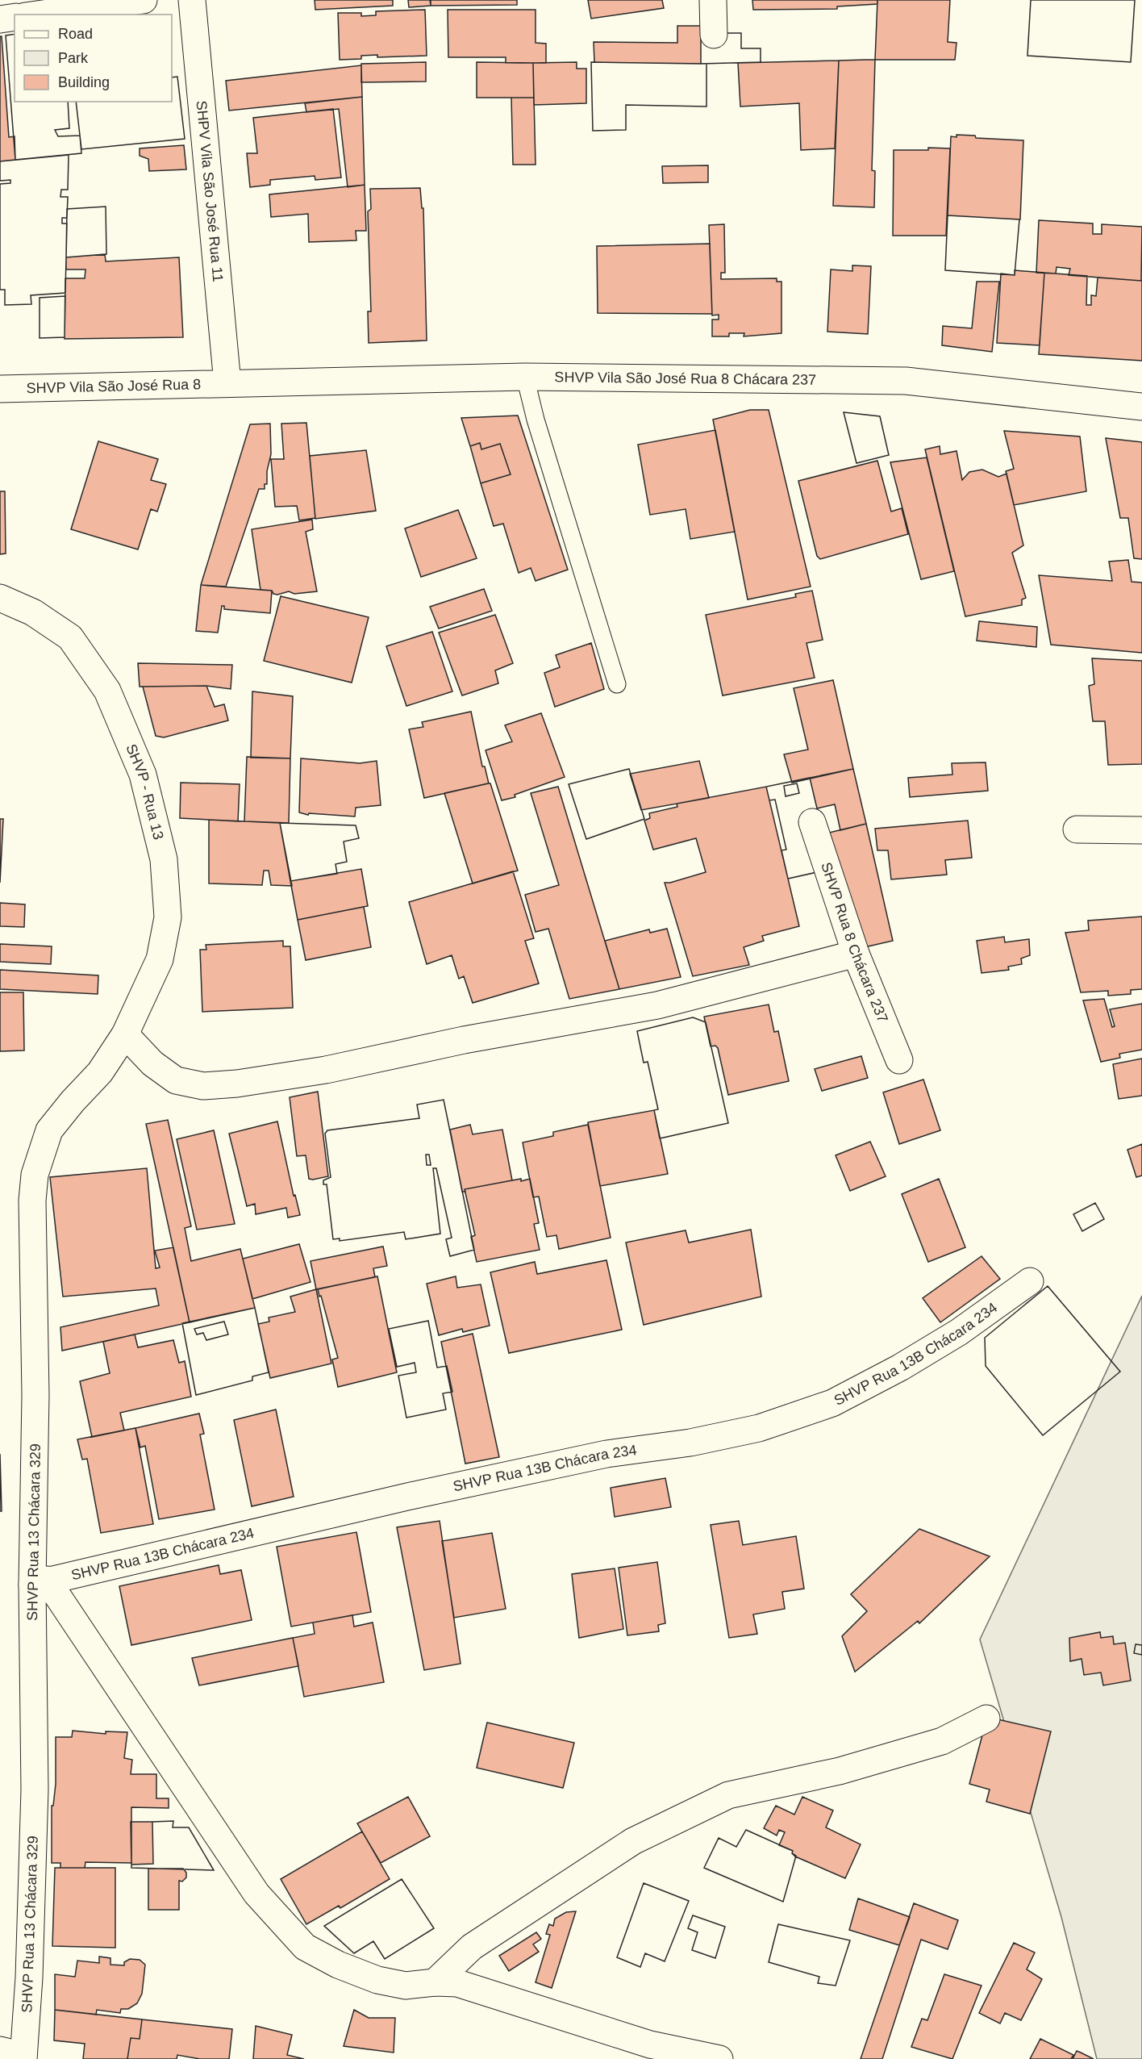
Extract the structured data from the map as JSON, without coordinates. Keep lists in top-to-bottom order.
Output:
{
  "streets": {
    "street": [
      "SHPV Vila São José Rua 11",
      "SHVP Vila São José Rua 8 Chácara 237",
      "SHVP Vila São José Rua 8",
      "SHVP - Rua 13",
      "SHVP Rua 8 Chácara 237",
      "SHVP Rua 13B Chácara 234",
      "SHVP Rua 13 Chácara 329"
    ]
  },
  "crossings": [
    ["SHPV Vila São José Rua 11", "SHVP Vila São José Rua 8 Chácara 237"],
    ["SHPV Vila São José Rua 11", "SHVP Vila São José Rua 8"],
    ["SHVP Vila São José Rua 8 Chácara 237", "SHVP Vila São José Rua 8"],
    ["SHVP - Rua 13", "SHVP Rua 13 Chácara 329"],
    ["SHVP Rua 13B Chácara 234", "SHVP Rua 13 Chácara 329"]
  ],
  "legend": ["Road", "Park", "Building"]
}
